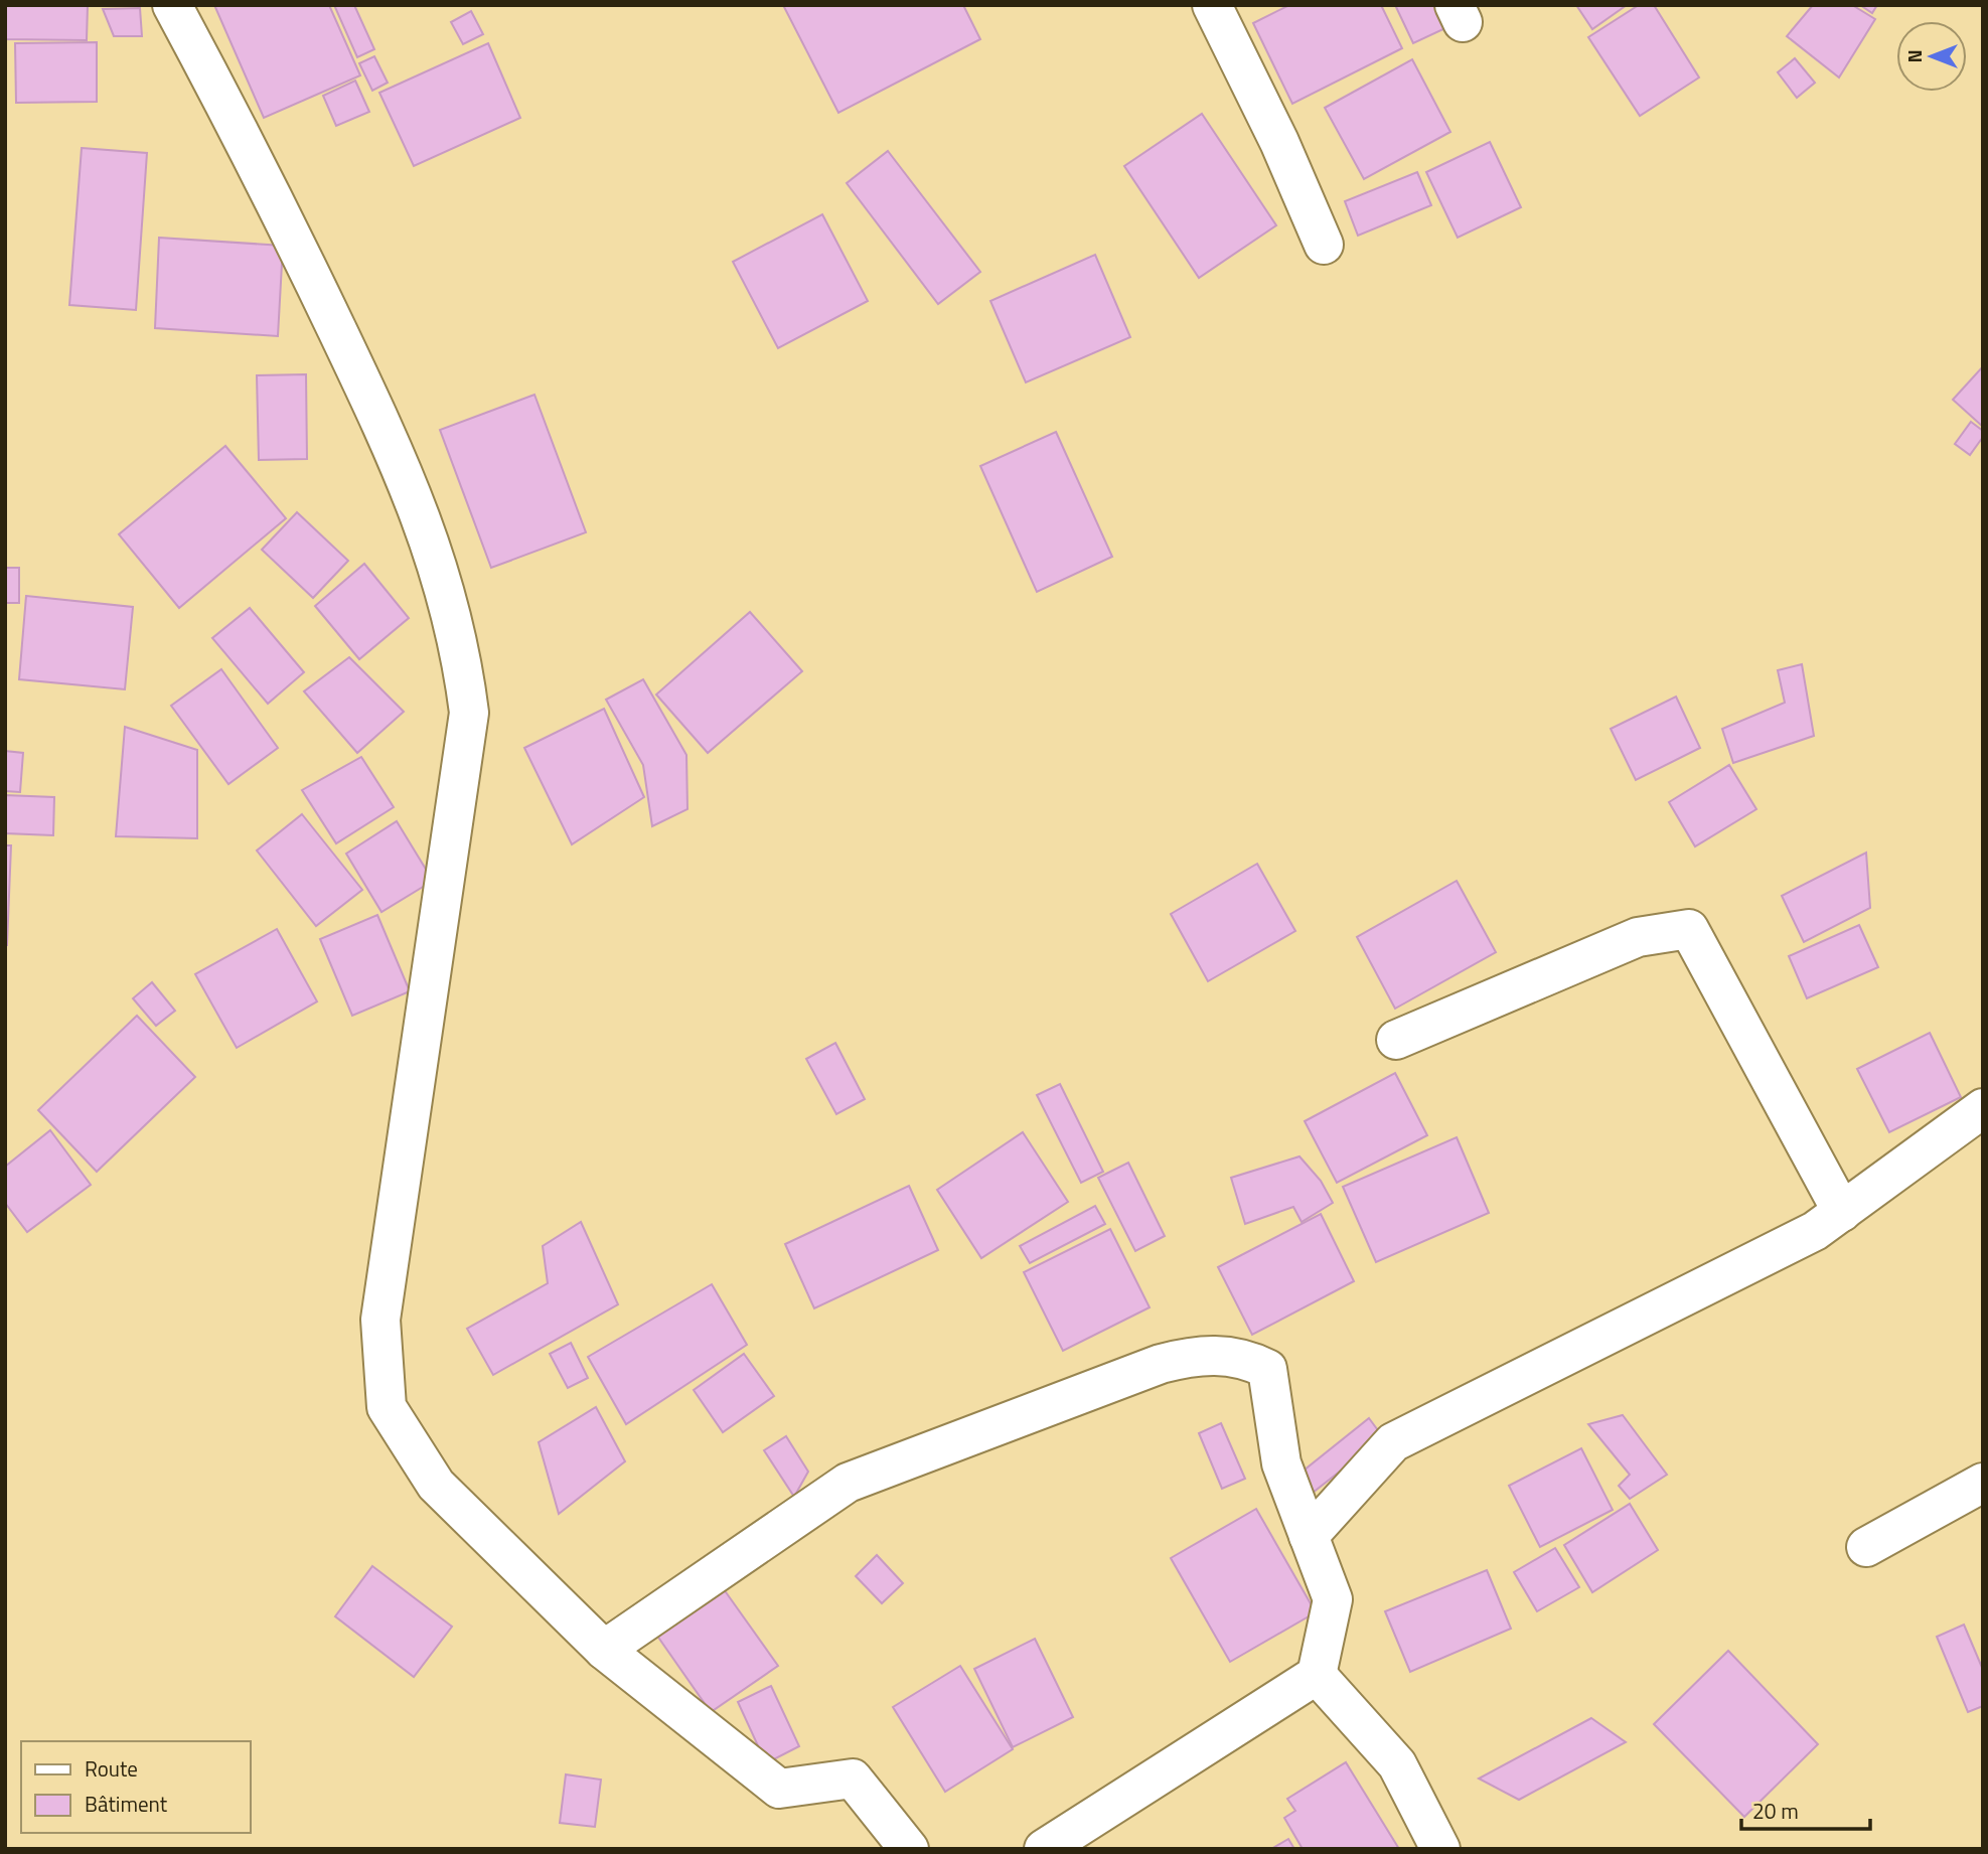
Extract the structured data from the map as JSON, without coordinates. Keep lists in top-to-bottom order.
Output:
{
  "legend": ["Route", "Bâtiment"],
  "scale_bar": "20 m",
  "north": "left"
}
